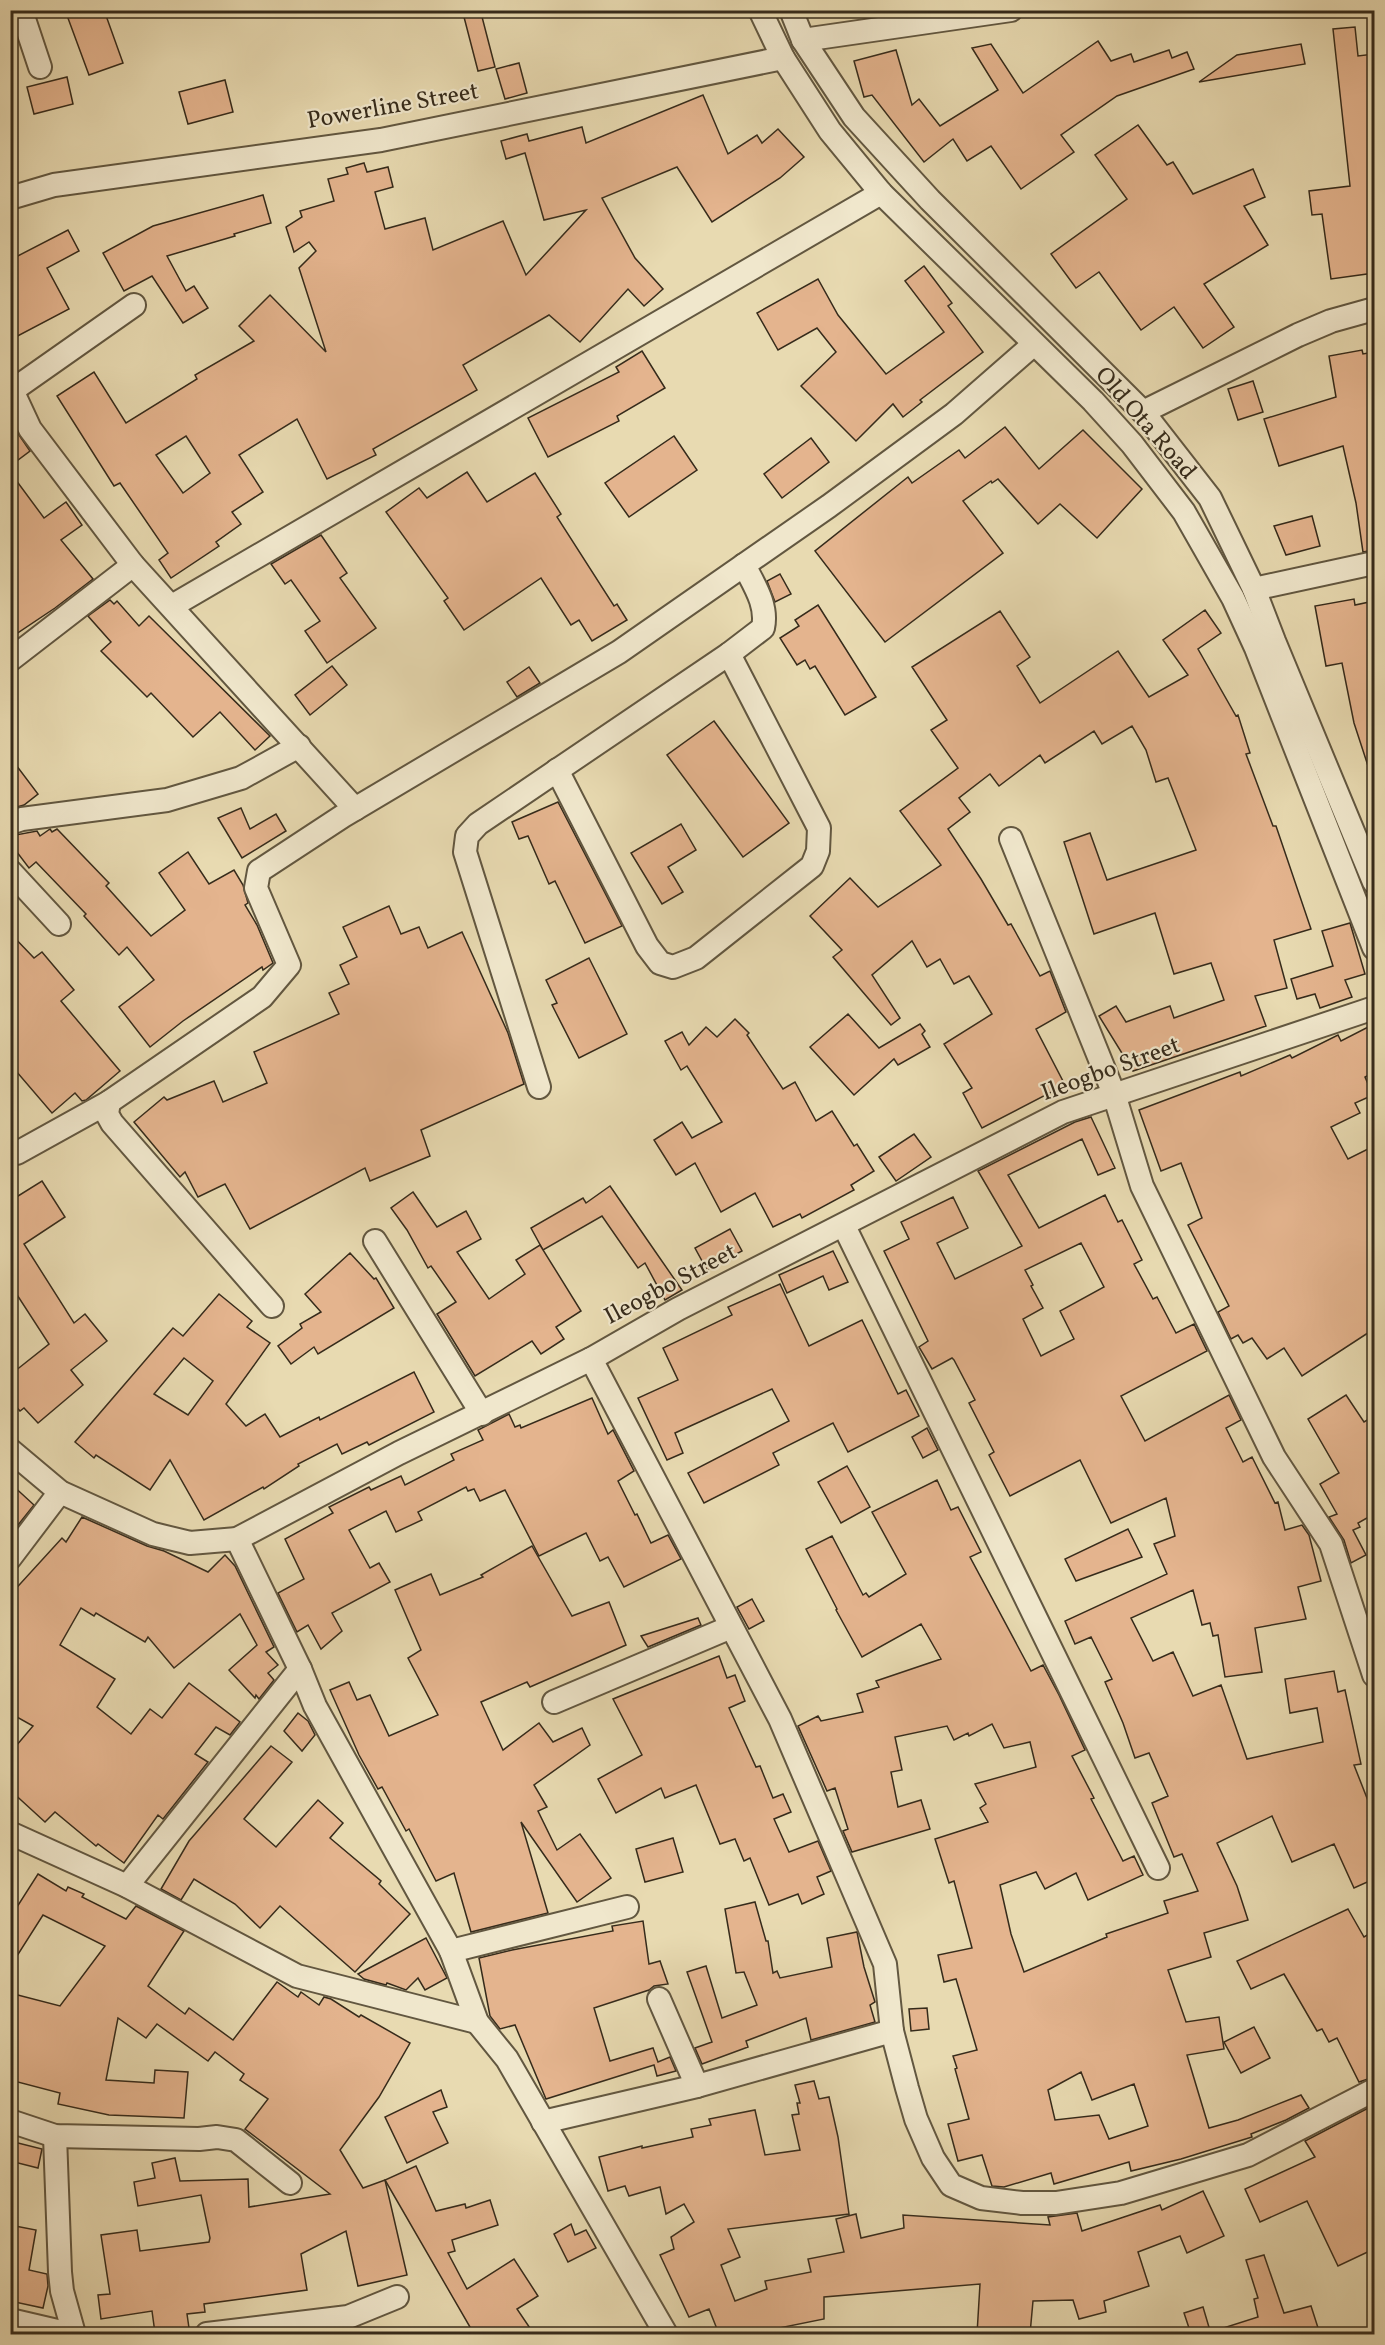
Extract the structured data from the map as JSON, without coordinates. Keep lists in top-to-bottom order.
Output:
{
  "streets": {
    "street": ["Powerline Street", "Old Ota Road", "Ileogbo Street"]
  },
  "crossings": [
    ["Powerline Street", "Old Ota Road"]
  ]
}
